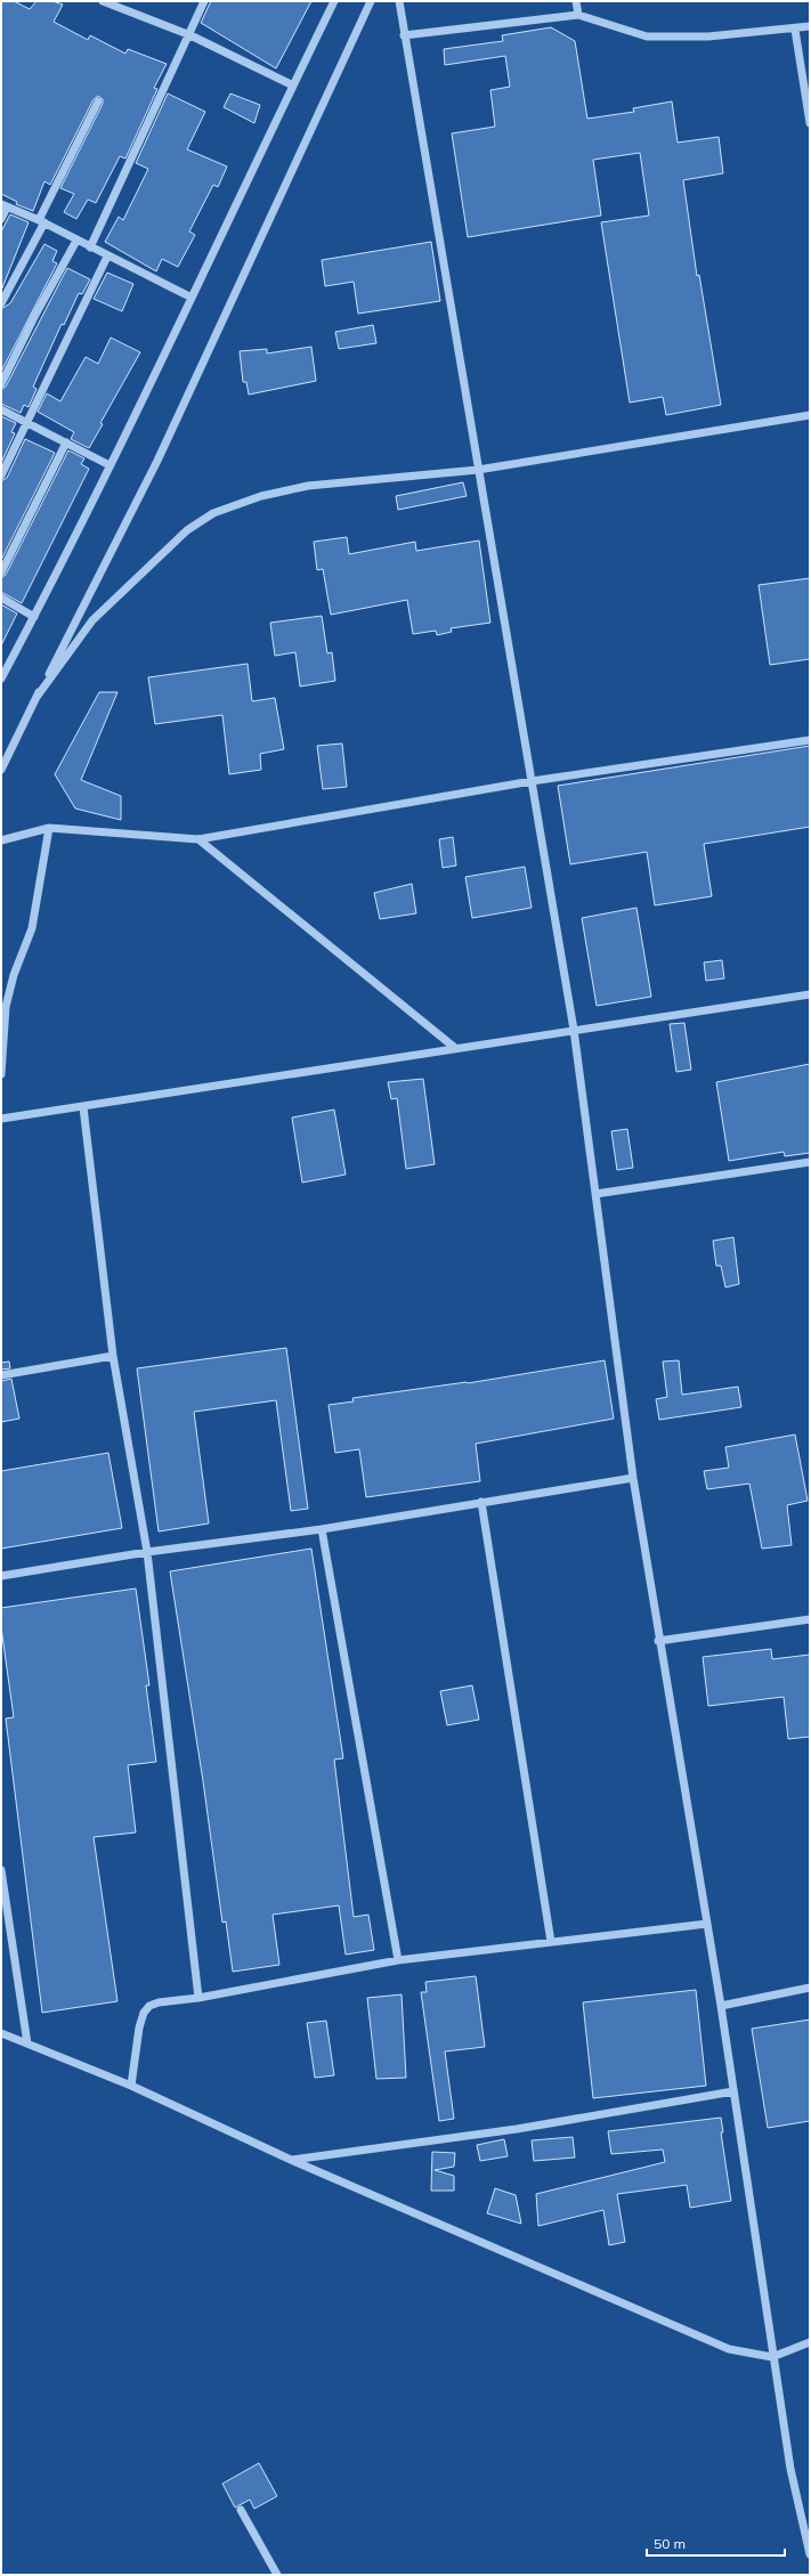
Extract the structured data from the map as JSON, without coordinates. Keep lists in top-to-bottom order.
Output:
{
  "scale_bar": "50 m"
}
